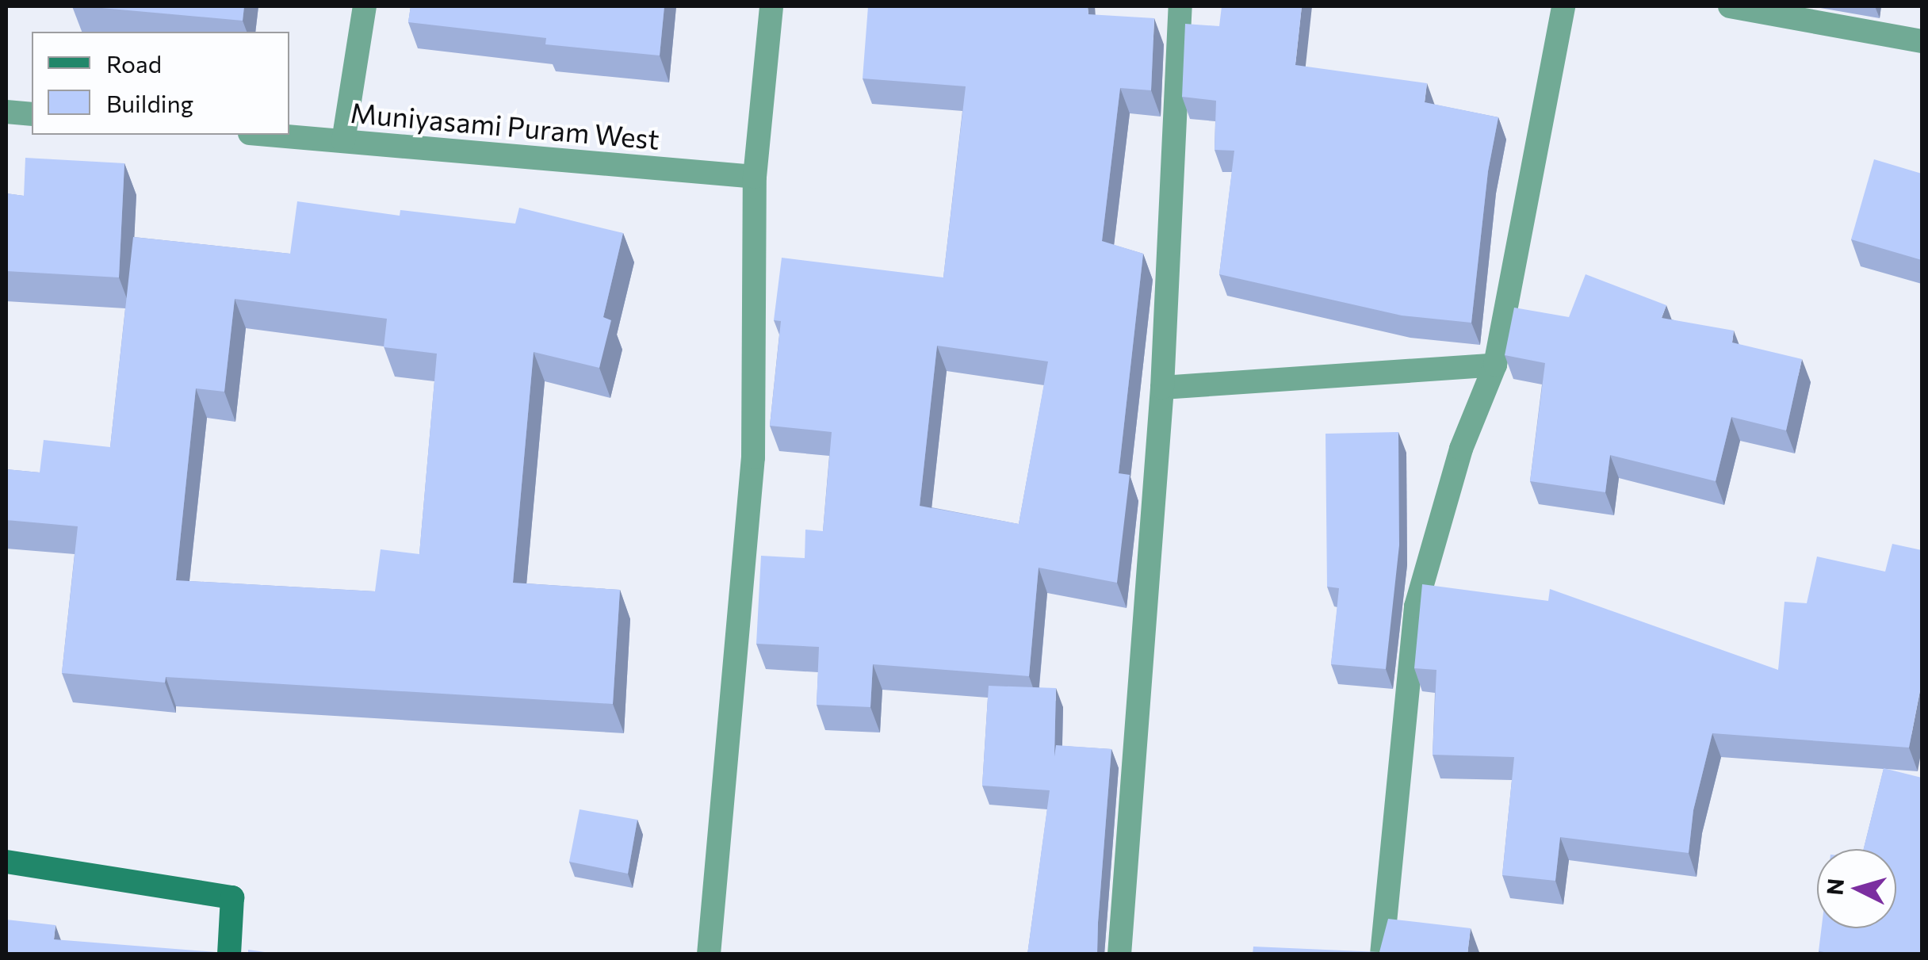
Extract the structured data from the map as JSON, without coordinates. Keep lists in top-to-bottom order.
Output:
{
  "streets": {
    "street": ["Muniyasami Puram West"]
  },
  "legend": ["Road", "Building"],
  "north": "left"
}
